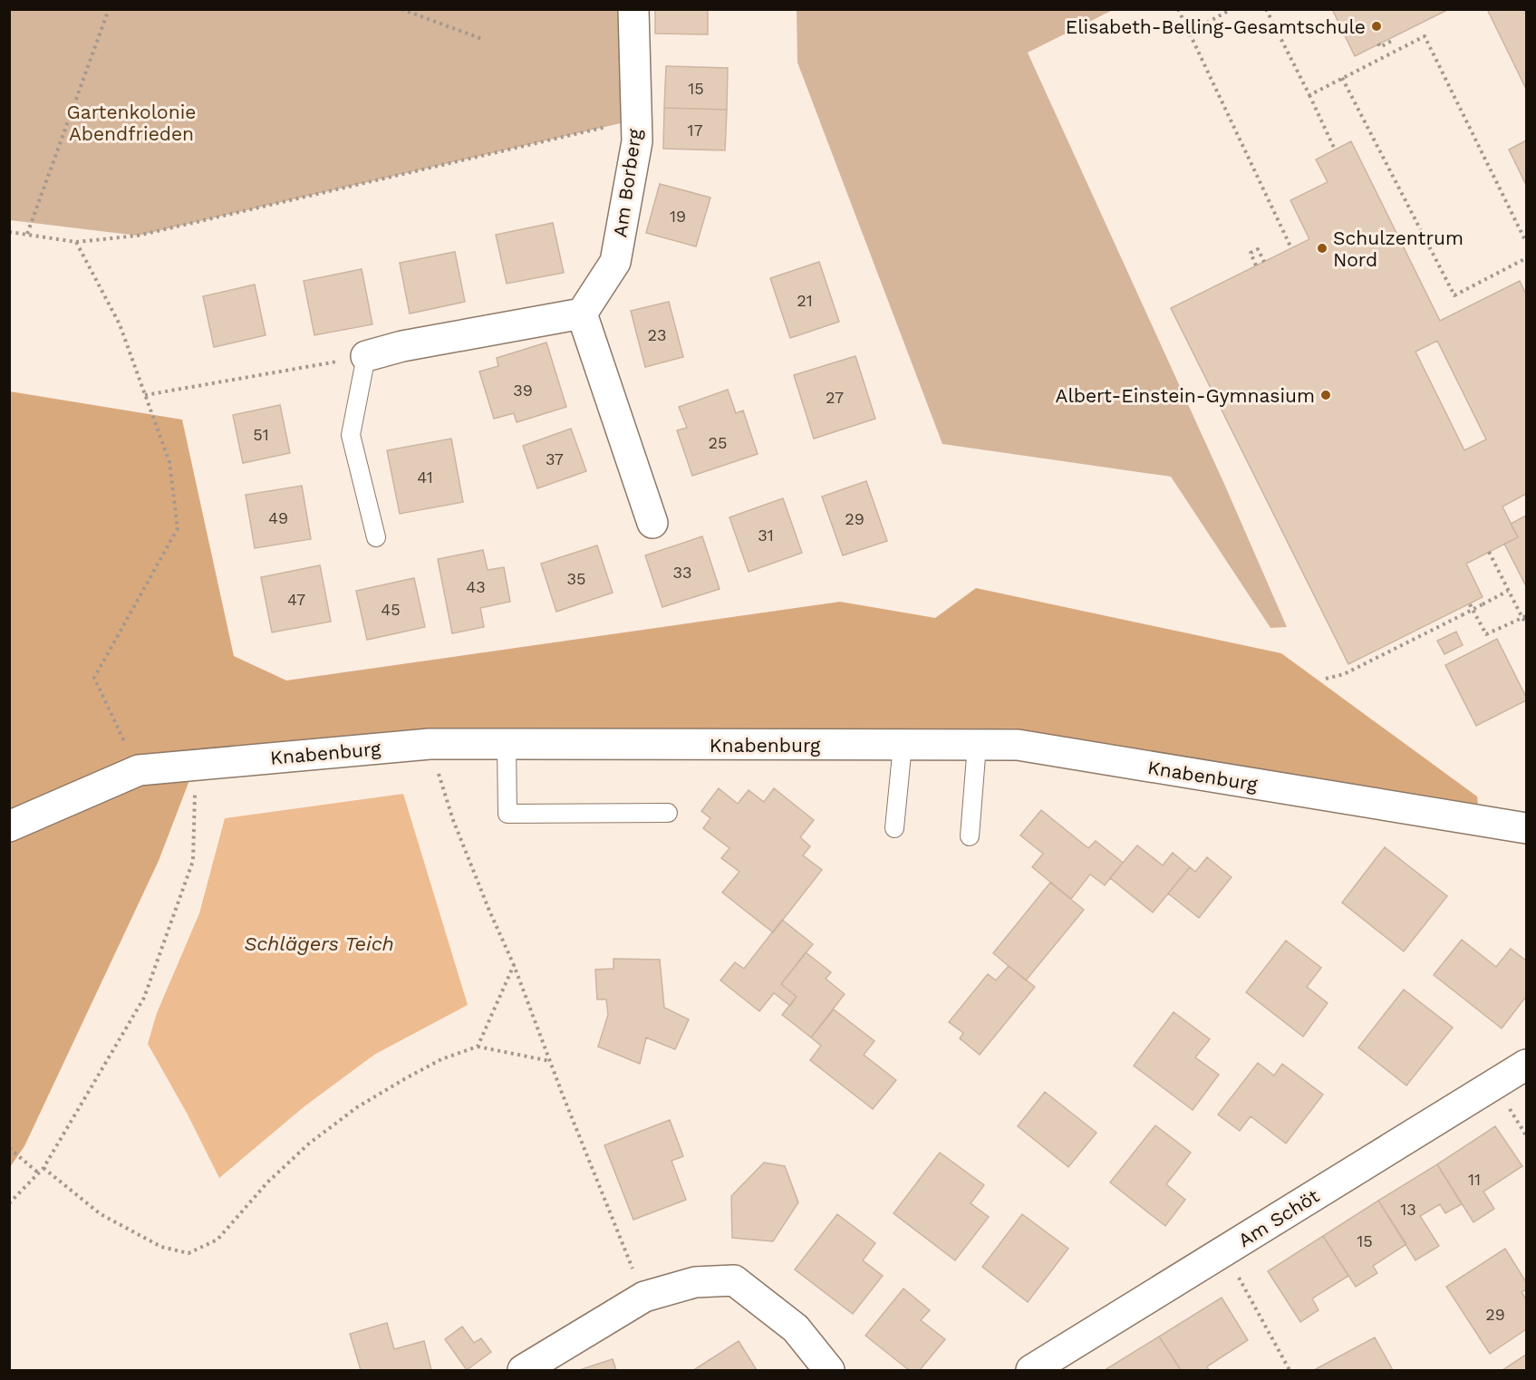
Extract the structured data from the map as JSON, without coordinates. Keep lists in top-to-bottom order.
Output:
{
  "streets": {
    "street": ["Am Borberg", "Knabenburg", "Am Schöt"]
  },
  "water": ["Schlägers Teich"],
  "parks": ["Gartenkolonie Abendfrieden"],
  "places": ["Elisabeth-Belling-Gesamtschule", "Schulzentrum Nord", "Albert-Einstein-Gymnasium"],
  "house_numbers": [
    "15",
    "17",
    "19",
    "21",
    "23",
    "39",
    "27",
    "51",
    "25",
    "37",
    "41",
    "49",
    "29",
    "31",
    "33",
    "35",
    "43",
    "47",
    "45",
    "11",
    "13",
    "15",
    "29"
  ]
}
